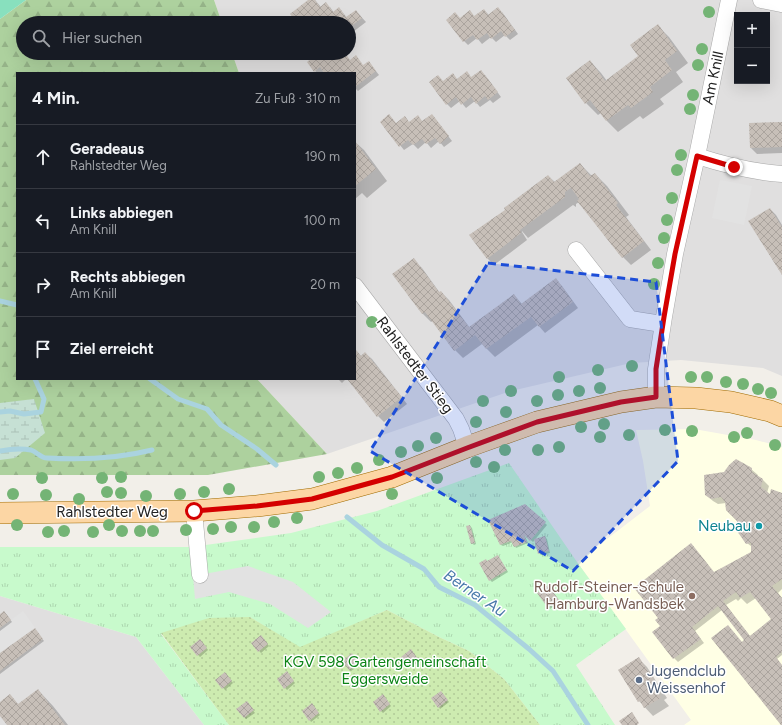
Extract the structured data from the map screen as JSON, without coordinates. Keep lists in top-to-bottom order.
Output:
{
  "streets": {
    "main road": ["Rahlstedter Weg"],
    "street": ["Am Knill", "Rahlstedter Stieg"]
  },
  "crossings": [
    ["Am Knill", "Rahlstedter Weg"],
    ["Rahlstedter Stieg", "Rahlstedter Weg"]
  ],
  "water": ["Berner Au"],
  "parks": ["KGV 598 Gartengemeinschaft Eggersweide"],
  "places": ["Neubau", "Rudolf-Steiner-Schule Hamburg-Wandsbek", "Jugendclub Weissenhof"],
  "page": {
    "map_buttons": ["+", "−"],
    "search": "Hier suchen",
    "heading": ["4 Min.", "Zu Fuß · 310 m"],
    "list": [
      ["Geradeaus", "Rahlstedter Weg", "190 m"],
      ["Links abbiegen", "Am Knill", "100 m"],
      ["Rechts abbiegen", "Am Knill", "20 m"],
      "Ziel erreicht"
    ]
  }
}
